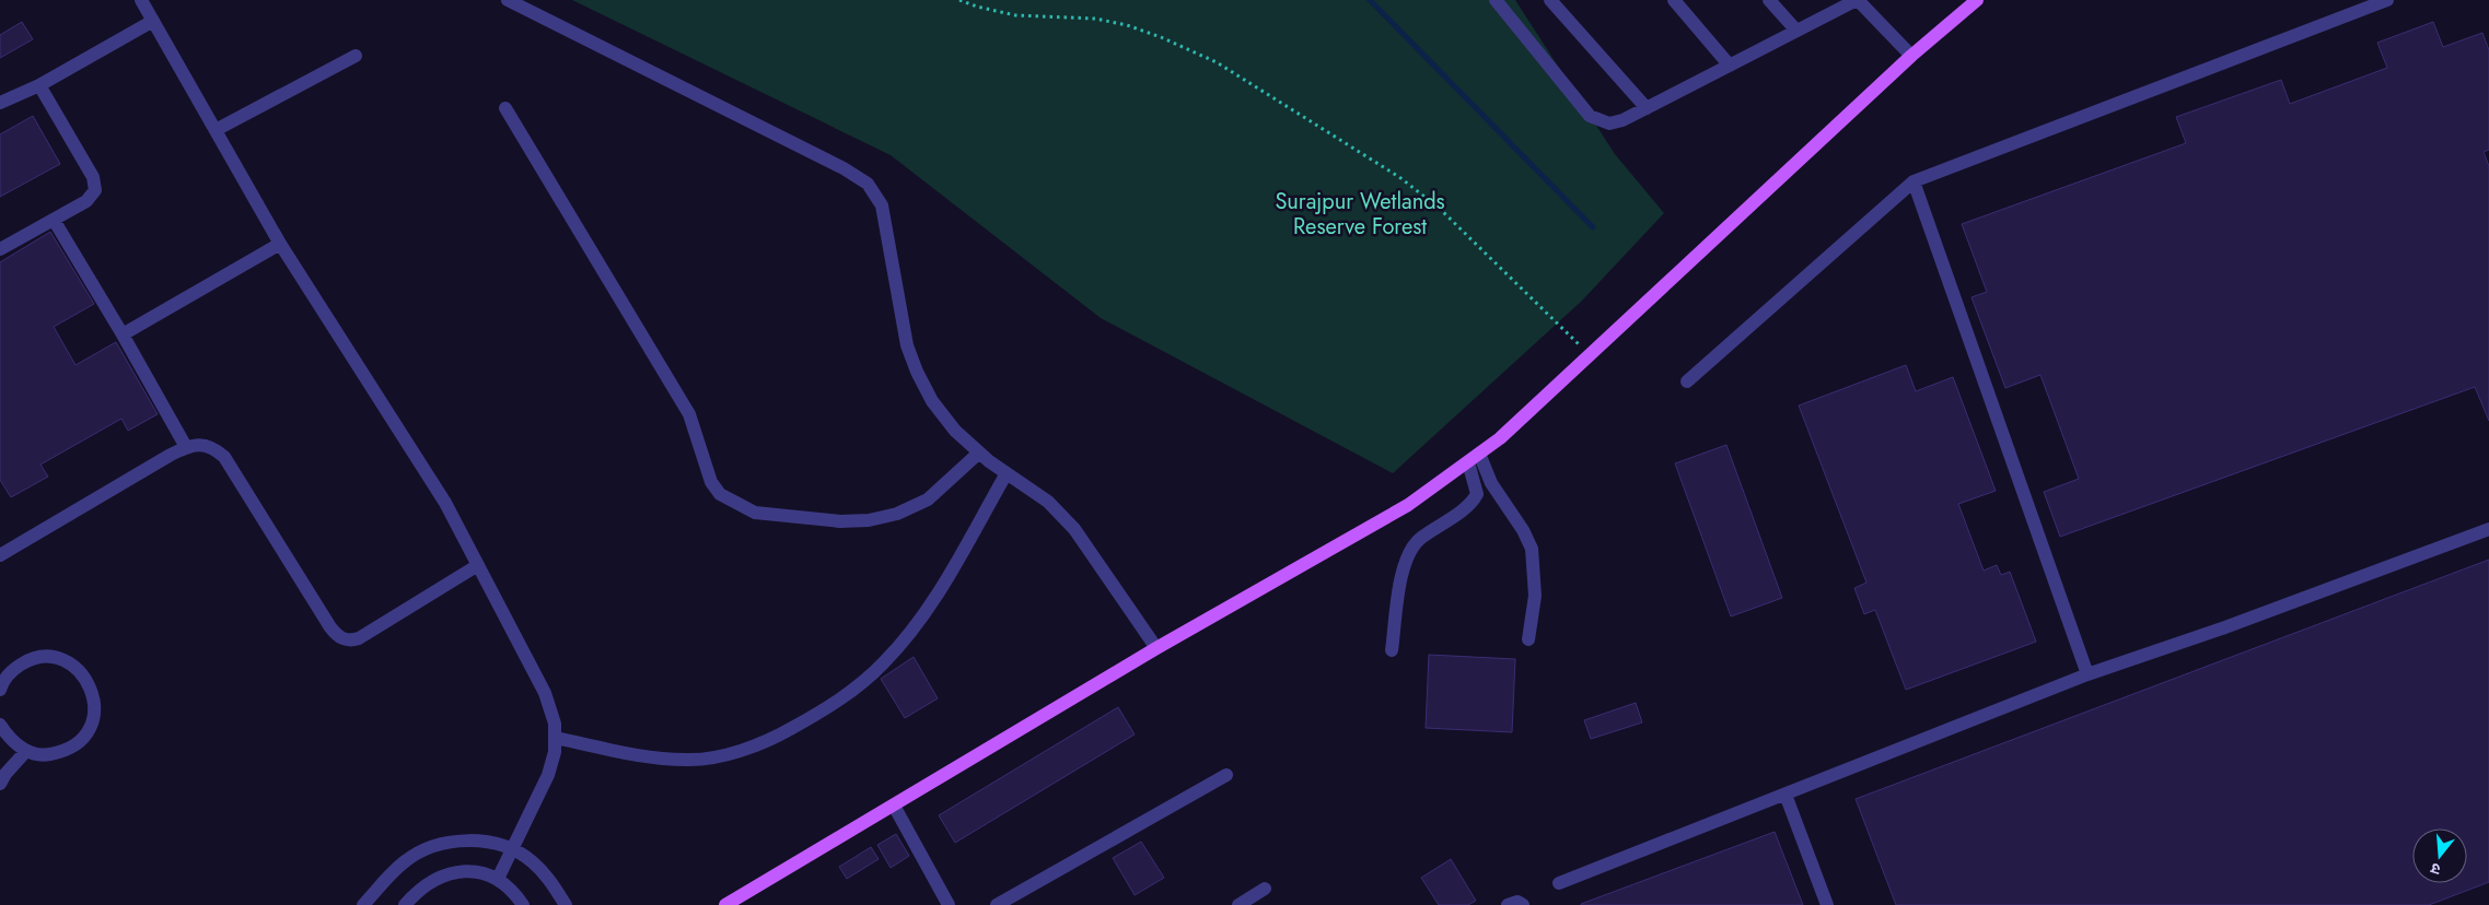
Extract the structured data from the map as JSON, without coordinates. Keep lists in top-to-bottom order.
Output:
{
  "parks": ["Surajpur Wetlands Reserve Forest"],
  "north": "bottom"
}
